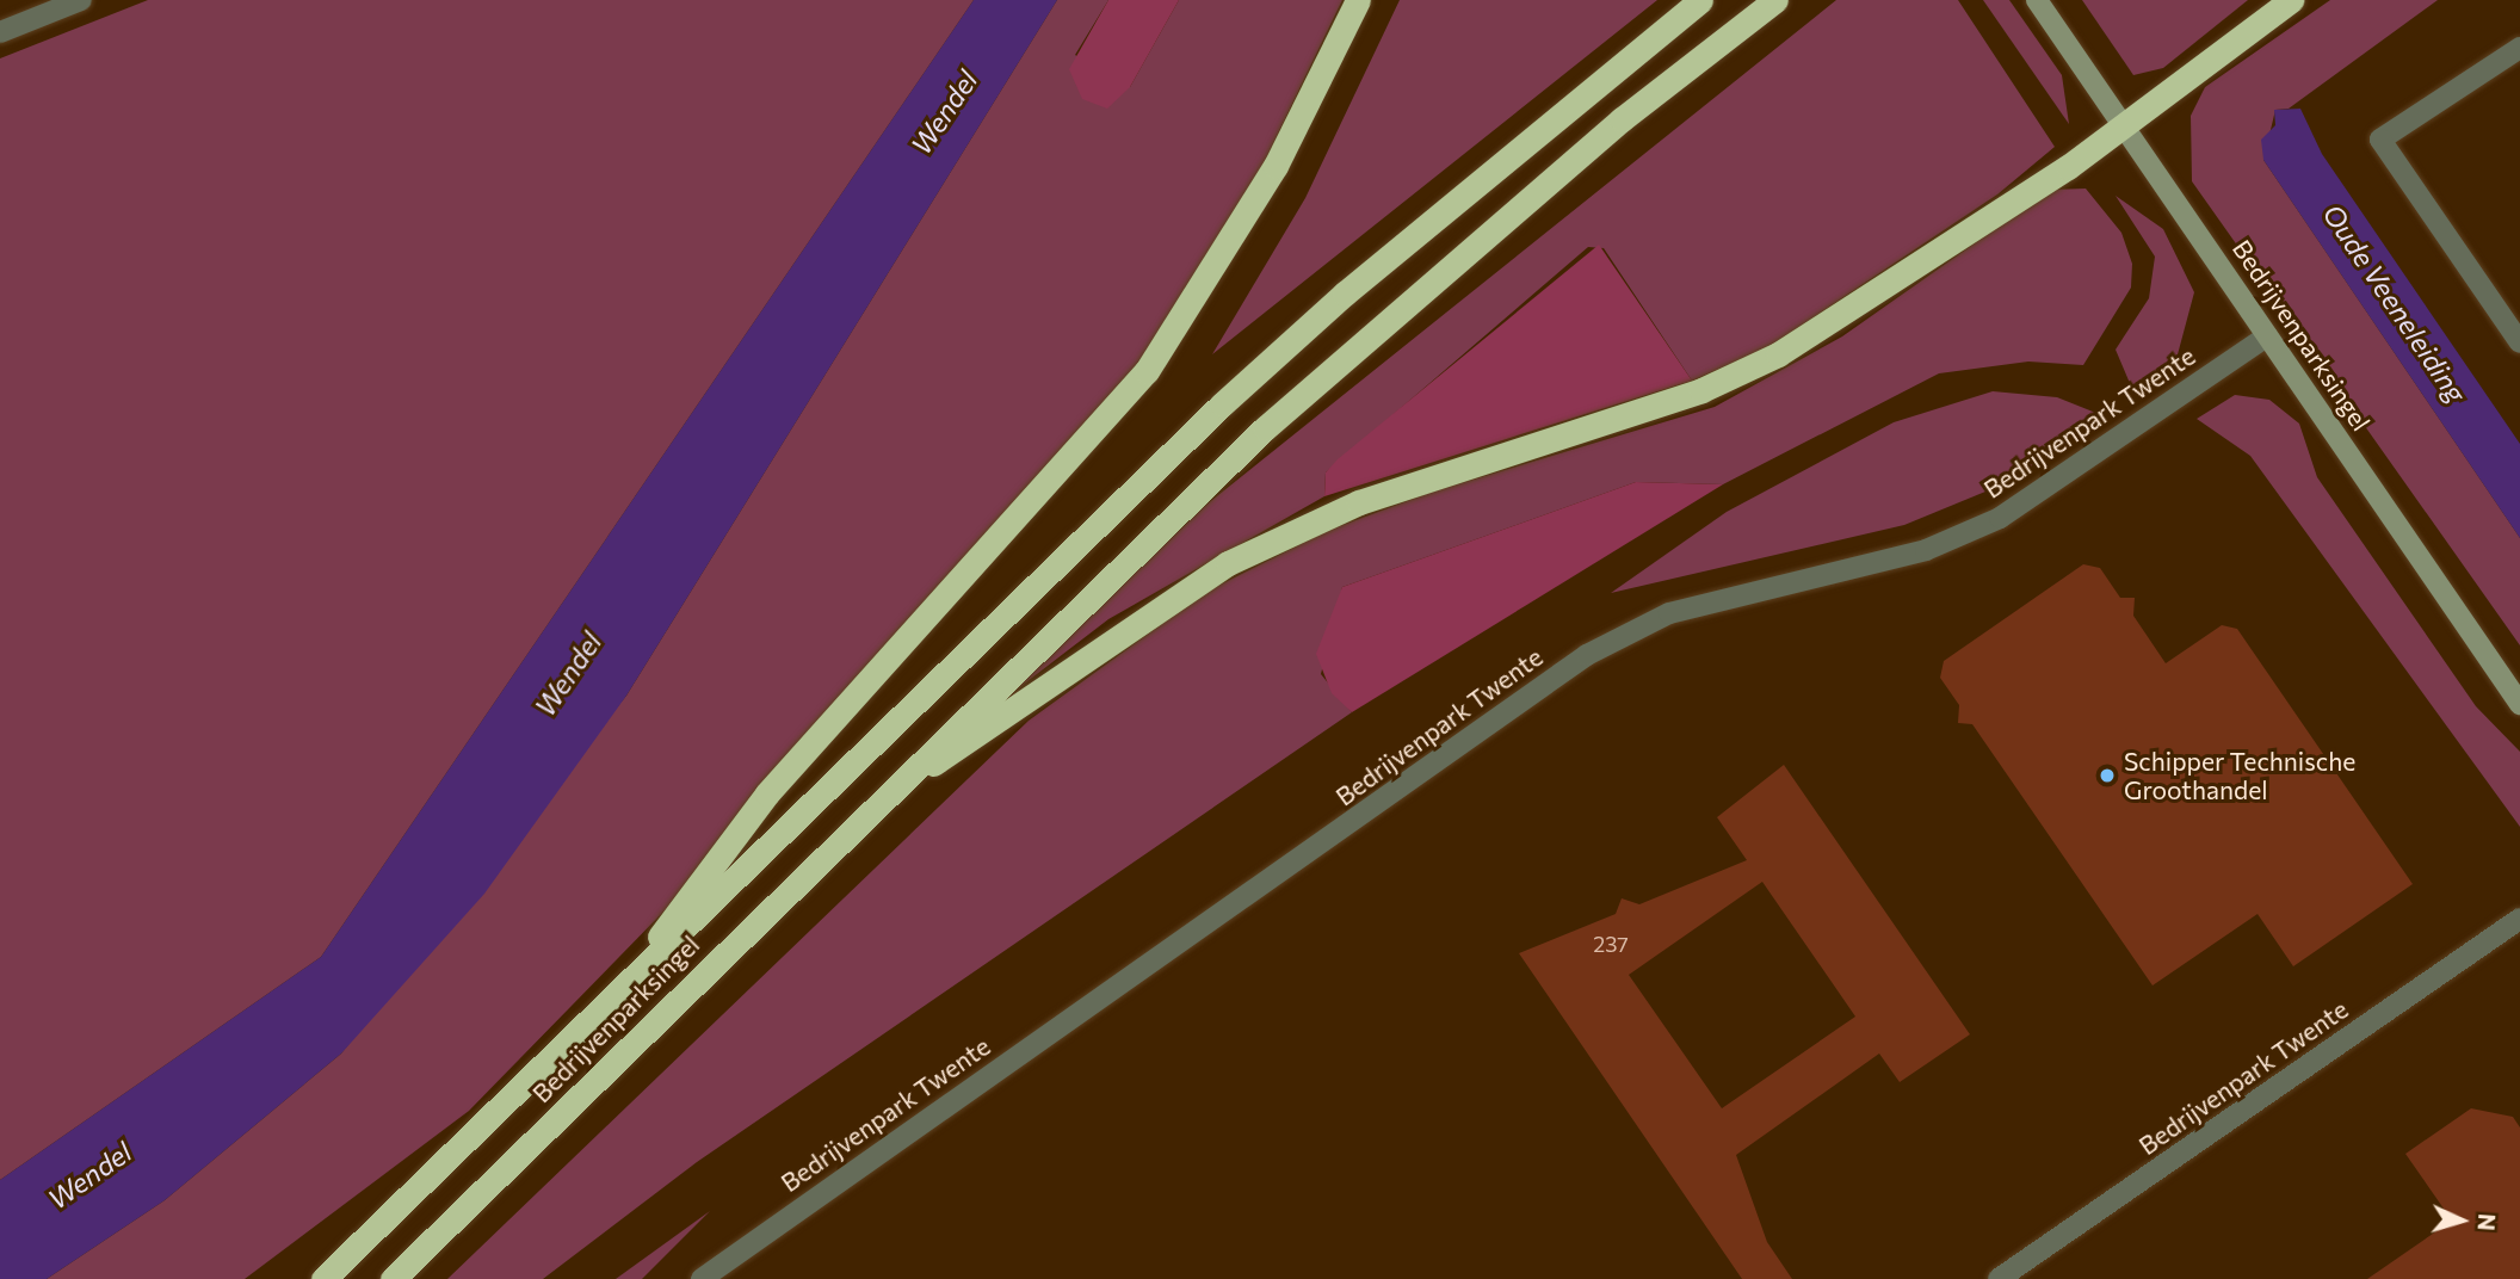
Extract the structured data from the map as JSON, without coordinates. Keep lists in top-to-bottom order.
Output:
{
  "streets": {
    "highway": ["Bedrijvenparksingel"],
    "street": ["Bedrijvenpark Twente"]
  },
  "crossings": [
    ["Bedrijvenparksingel", "Bedrijvenpark Twente"]
  ],
  "water": ["Wendel", "Oude Veeneleiding"],
  "places": ["Schipper Technische Groothandel"],
  "house_numbers": ["237"],
  "north": "right"
}
